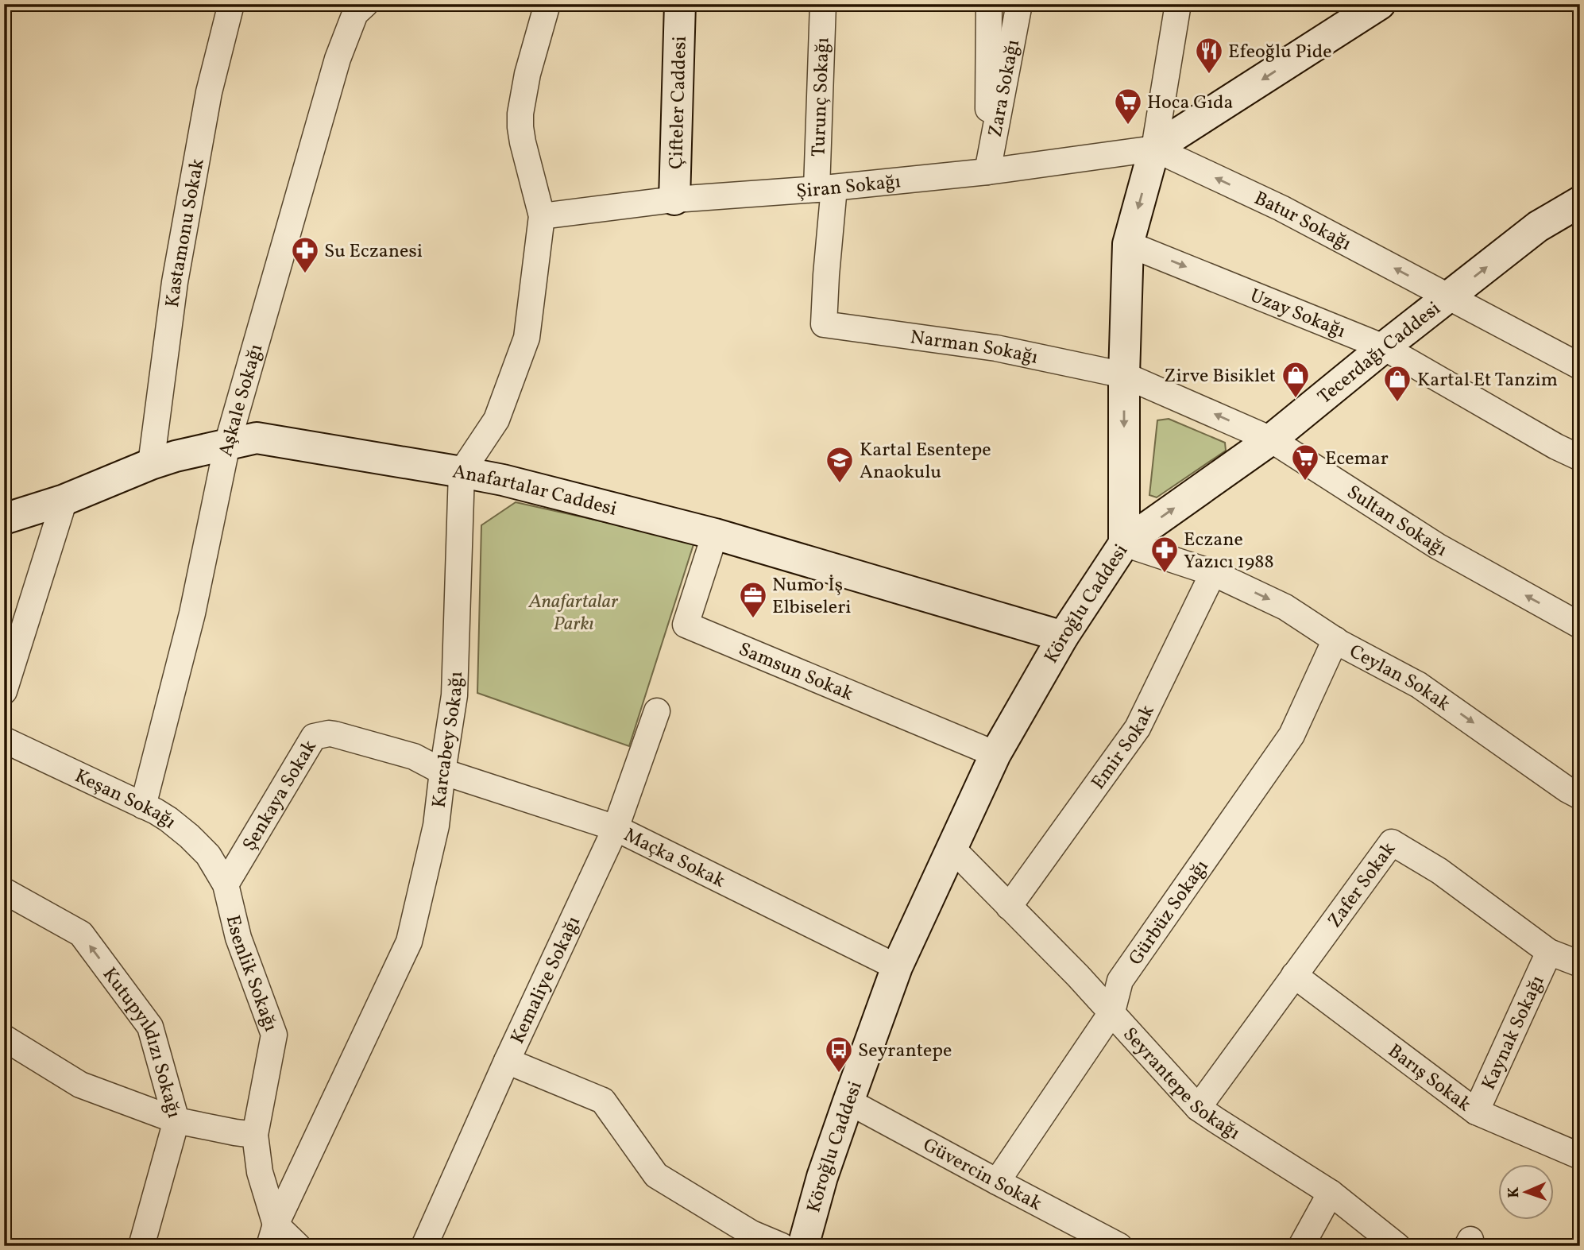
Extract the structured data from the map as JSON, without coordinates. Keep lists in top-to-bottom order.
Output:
{
  "streets": {
    "street": [
      "Zara Sokağı",
      "Turunç Sokağı",
      "Çifteler Caddesi",
      "Şiran Sokağı",
      "Batur Sokağı",
      "Kastamonu Sokak",
      "Uzay Sokağı",
      "Narman Sokağı",
      "Tecerdağı Caddesi",
      "Aşkale Sokağı",
      "Anafartalar Caddesi",
      "Sultan Sokağı",
      "Köroğlu Caddesi",
      "Samsun Sokak",
      "Ceylan Sokak",
      "Karcabey Sokağı",
      "Emir Sokak",
      "Şenkaya Sokak",
      "Keşan Sokağı",
      "Maçka Sokak",
      "Zafer Sokak",
      "Gürbüz Sokağı",
      "Esenlik Sokağı",
      "Kemaliye Sokağı",
      "Kaynak Sokağı",
      "Kutupyıldızı Sokağı",
      "Barış Sokak",
      "Seyrantepe Sokağı",
      "Güvercin Sokak"
    ]
  },
  "crossings": [
    ["Zara Sokağı", "Şiran Sokağı"],
    ["Turunç Sokağı", "Şiran Sokağı"],
    ["Turunç Sokağı", "Narman Sokağı"],
    ["Çifteler Caddesi", "Şiran Sokağı"],
    ["Şiran Sokağı", "Batur Sokağı"],
    ["Şiran Sokağı", "Narman Sokağı"],
    ["Şiran Sokağı", "Köroğlu Caddesi"],
    ["Batur Sokağı", "Tecerdağı Caddesi"],
    ["Batur Sokağı", "Köroğlu Caddesi"],
    ["Kastamonu Sokak", "Anafartalar Caddesi"],
    ["Uzay Sokağı", "Tecerdağı Caddesi"],
    ["Uzay Sokağı", "Köroğlu Caddesi"],
    ["Narman Sokağı", "Sultan Sokağı"],
    ["Narman Sokağı", "Köroğlu Caddesi"],
    ["Tecerdağı Caddesi", "Sultan Sokağı"],
    ["Tecerdağı Caddesi", "Köroğlu Caddesi"],
    ["Tecerdağı Caddesi", "Ceylan Sokak"],
    ["Aşkale Sokağı", "Anafartalar Caddesi"],
    ["Aşkale Sokağı", "Keşan Sokağı"],
    ["Anafartalar Caddesi", "Köroğlu Caddesi"],
    ["Anafartalar Caddesi", "Samsun Sokak"],
    ["Anafartalar Caddesi", "Karcabey Sokağı"],
    ["Sultan Sokağı", "Köroğlu Caddesi"],
    ["Köroğlu Caddesi", "Samsun Sokak"],
    ["Köroğlu Caddesi", "Ceylan Sokak"],
    ["Köroğlu Caddesi", "Maçka Sokak"],
    ["Köroğlu Caddesi", "Seyrantepe Sokağı"],
    ["Köroğlu Caddesi", "Güvercin Sokak"],
    ["Ceylan Sokak", "Emir Sokak"],
    ["Ceylan Sokak", "Gürbüz Sokağı"],
    ["Karcabey Sokağı", "Şenkaya Sokak"],
    ["Karcabey Sokağı", "Maçka Sokak"],
    ["Karcabey Sokağı", "Esenlik Sokağı"],
    ["Emir Sokak", "Seyrantepe Sokağı"],
    ["Şenkaya Sokak", "Keşan Sokağı"],
    ["Şenkaya Sokak", "Maçka Sokak"],
    ["Şenkaya Sokak", "Esenlik Sokağı"],
    ["Keşan Sokağı", "Esenlik Sokağı"],
    ["Maçka Sokak", "Kemaliye Sokağı"],
    ["Zafer Sokak", "Kaynak Sokağı"],
    ["Zafer Sokak", "Barış Sokak"],
    ["Zafer Sokak", "Seyrantepe Sokağı"],
    ["Gürbüz Sokağı", "Seyrantepe Sokağı"],
    ["Gürbüz Sokağı", "Güvercin Sokak"],
    ["Kaynak Sokağı", "Barış Sokak"]
  ],
  "one_way": [
    "Batur Sokağı",
    "Uzay Sokağı",
    "Tecerdağı Caddesi",
    "Sultan Sokağı",
    "Ceylan Sokak",
    "Kutupyıldızı Sokağı"
  ],
  "parks": ["Anafartalar Parkı"],
  "places": {
    "restaurant": ["Efeoğlu Pide"],
    "supermarket": ["Hoca Gıda", "Ecemar"],
    "pharmacy": ["Su Eczanesi", "Eczane Yazıcı 1988"],
    "shop": ["Zirve Bisiklet", "Kartal Et Tanzim"],
    "school or university": ["Kartal Esentepe Anaokulu"],
    "office": ["Numo İş Elbiseleri"],
    "bus stop": ["Seyrantepe"]
  },
  "north": "left"
}
